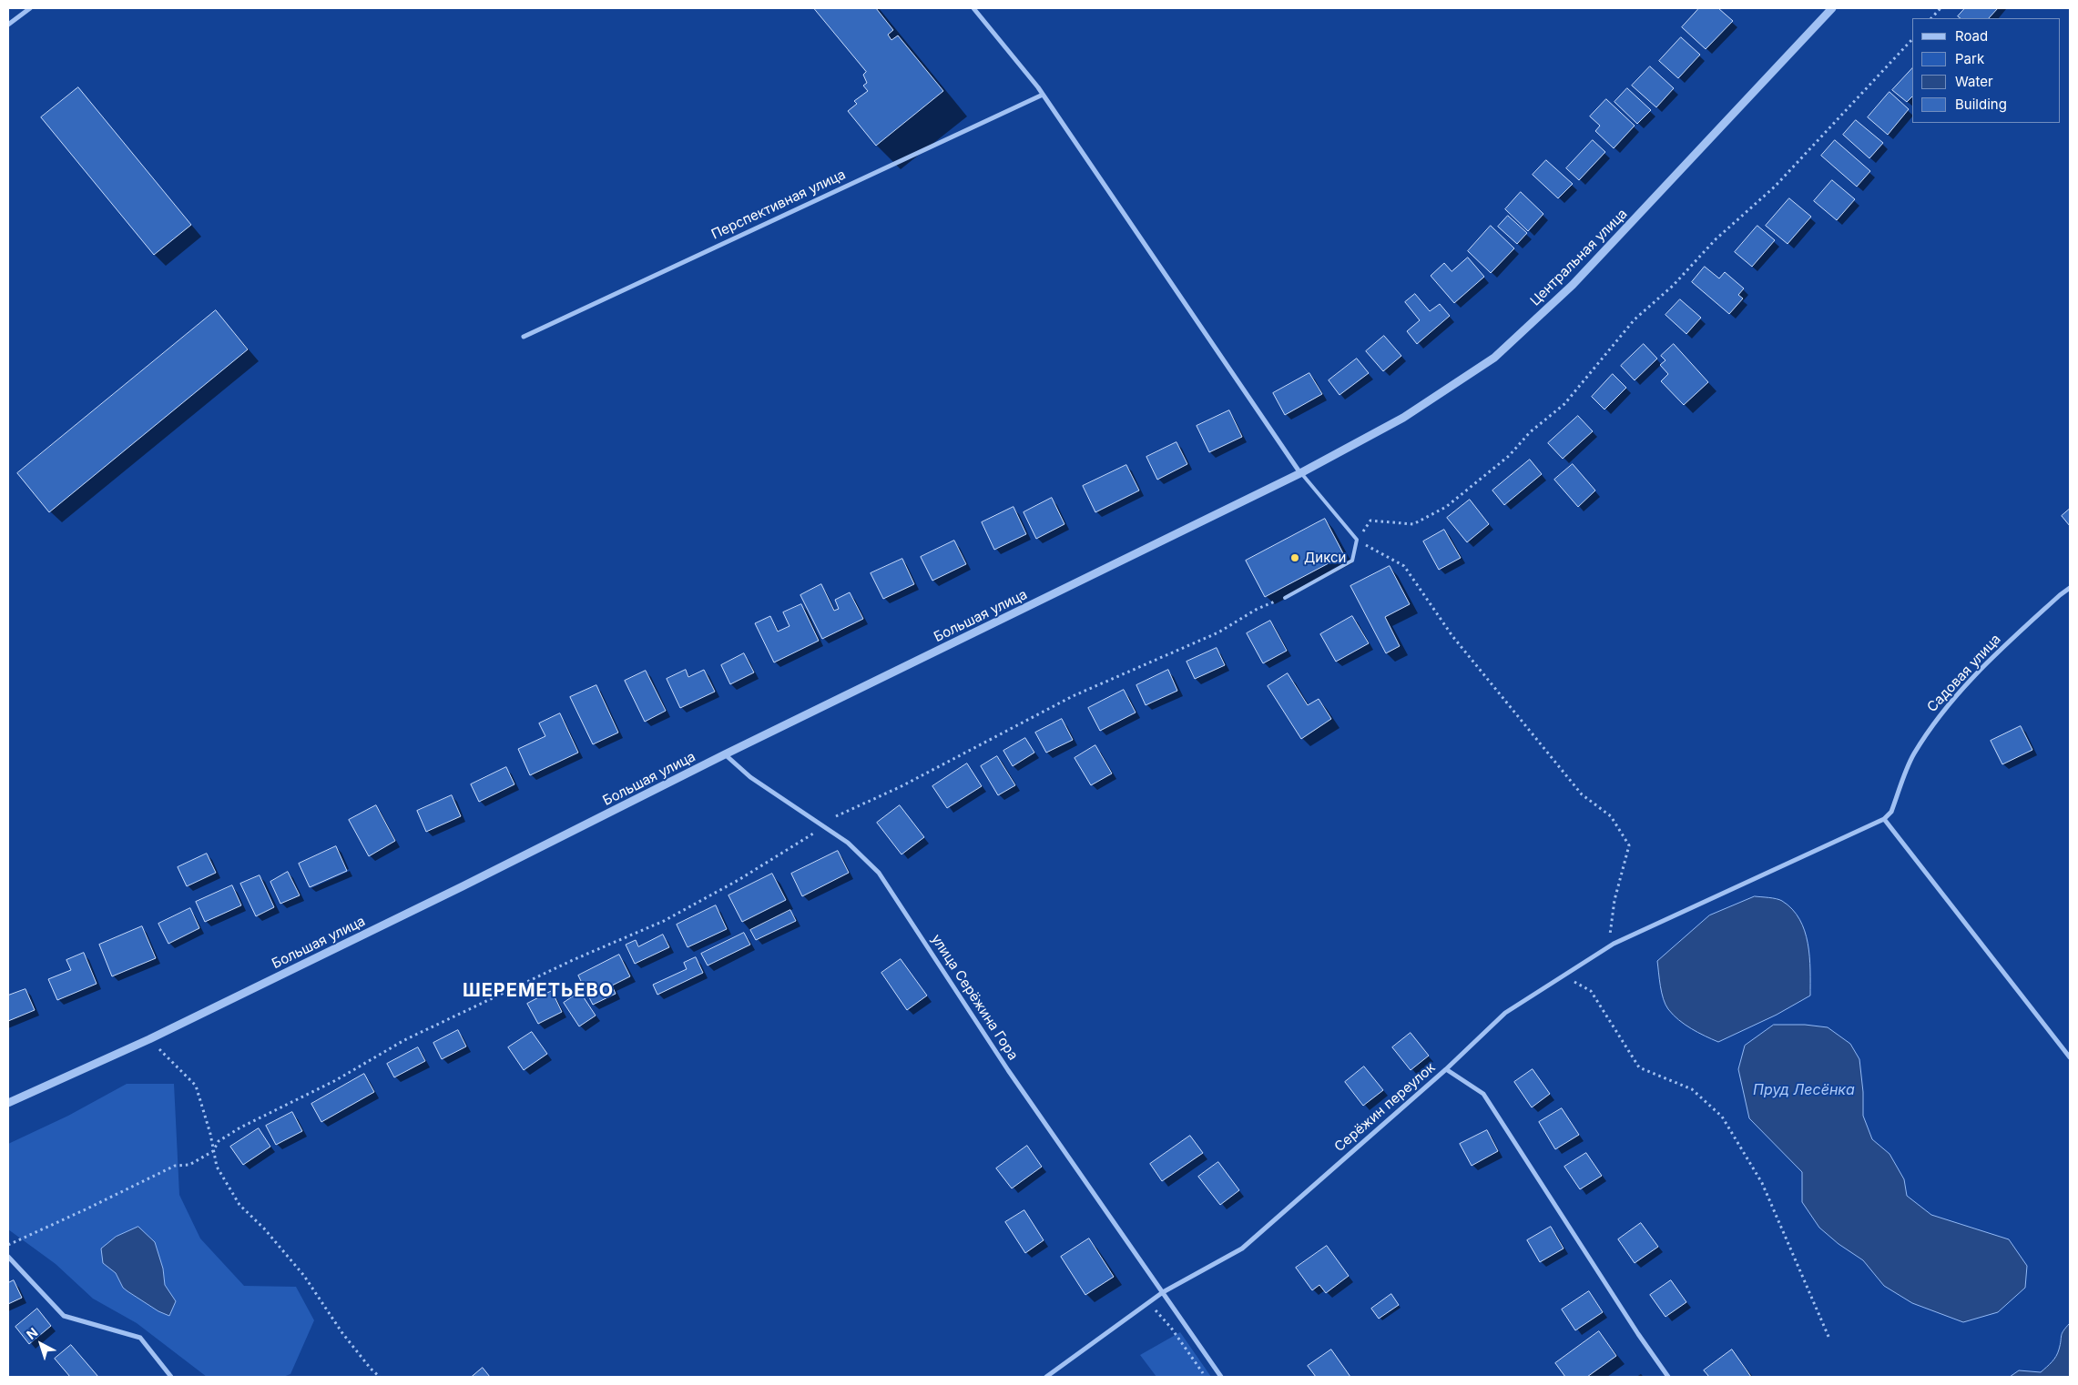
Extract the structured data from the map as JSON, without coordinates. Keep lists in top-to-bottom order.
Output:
{
  "streets": {
    "street": [
      "Перспективная улица",
      "Центральная улица",
      "Большая улица",
      "Садовая улица",
      "улица Серёжина Гора",
      "Серёжин переулок"
    ]
  },
  "crossings": [
    ["Центральная улица", "Большая улица"],
    ["Большая улица", "улица Серёжина Гора"],
    ["улица Серёжина Гора", "Серёжин переулок"]
  ],
  "districts": ["ШЕРЕМЕТЬЕВО"],
  "water": ["Пруд Лесёнка"],
  "places": ["Дикси"],
  "legend": [
    "Road",
    "Park",
    "Water",
    "Building"
  ],
  "north": "top left"
}
